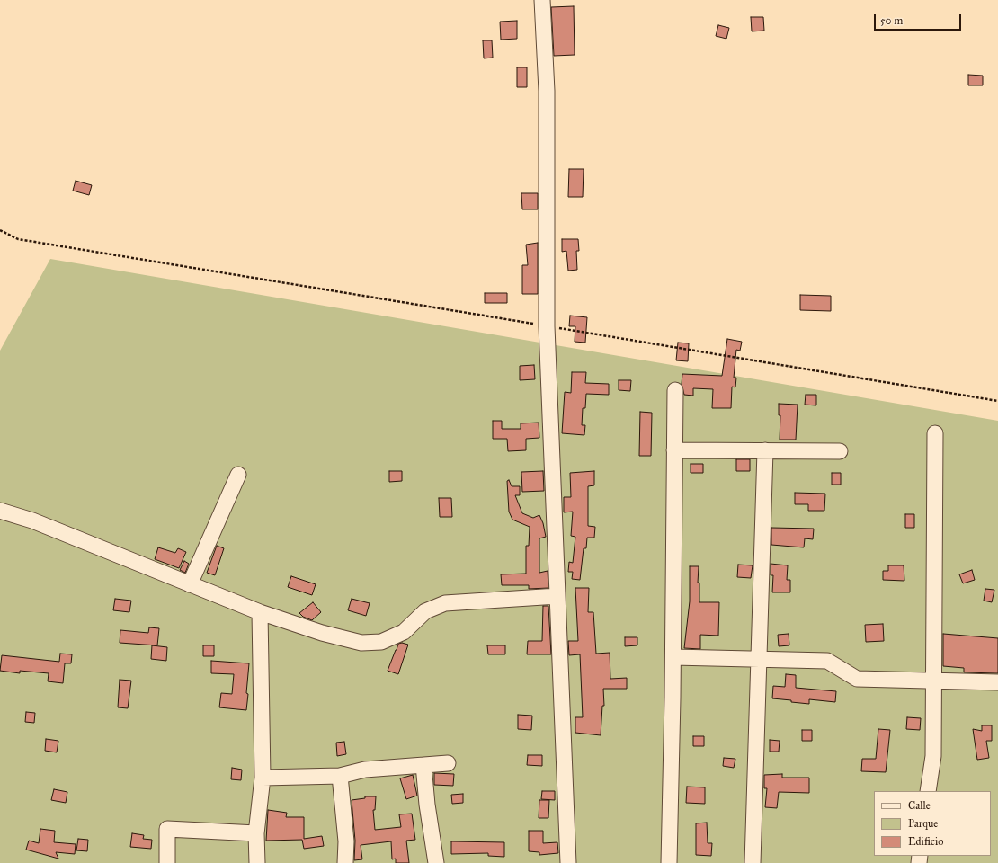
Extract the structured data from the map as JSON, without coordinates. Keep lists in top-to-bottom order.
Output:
{
  "legend": ["Calle", "Parque", "Edificio"],
  "scale_bar": "50 m"
}
